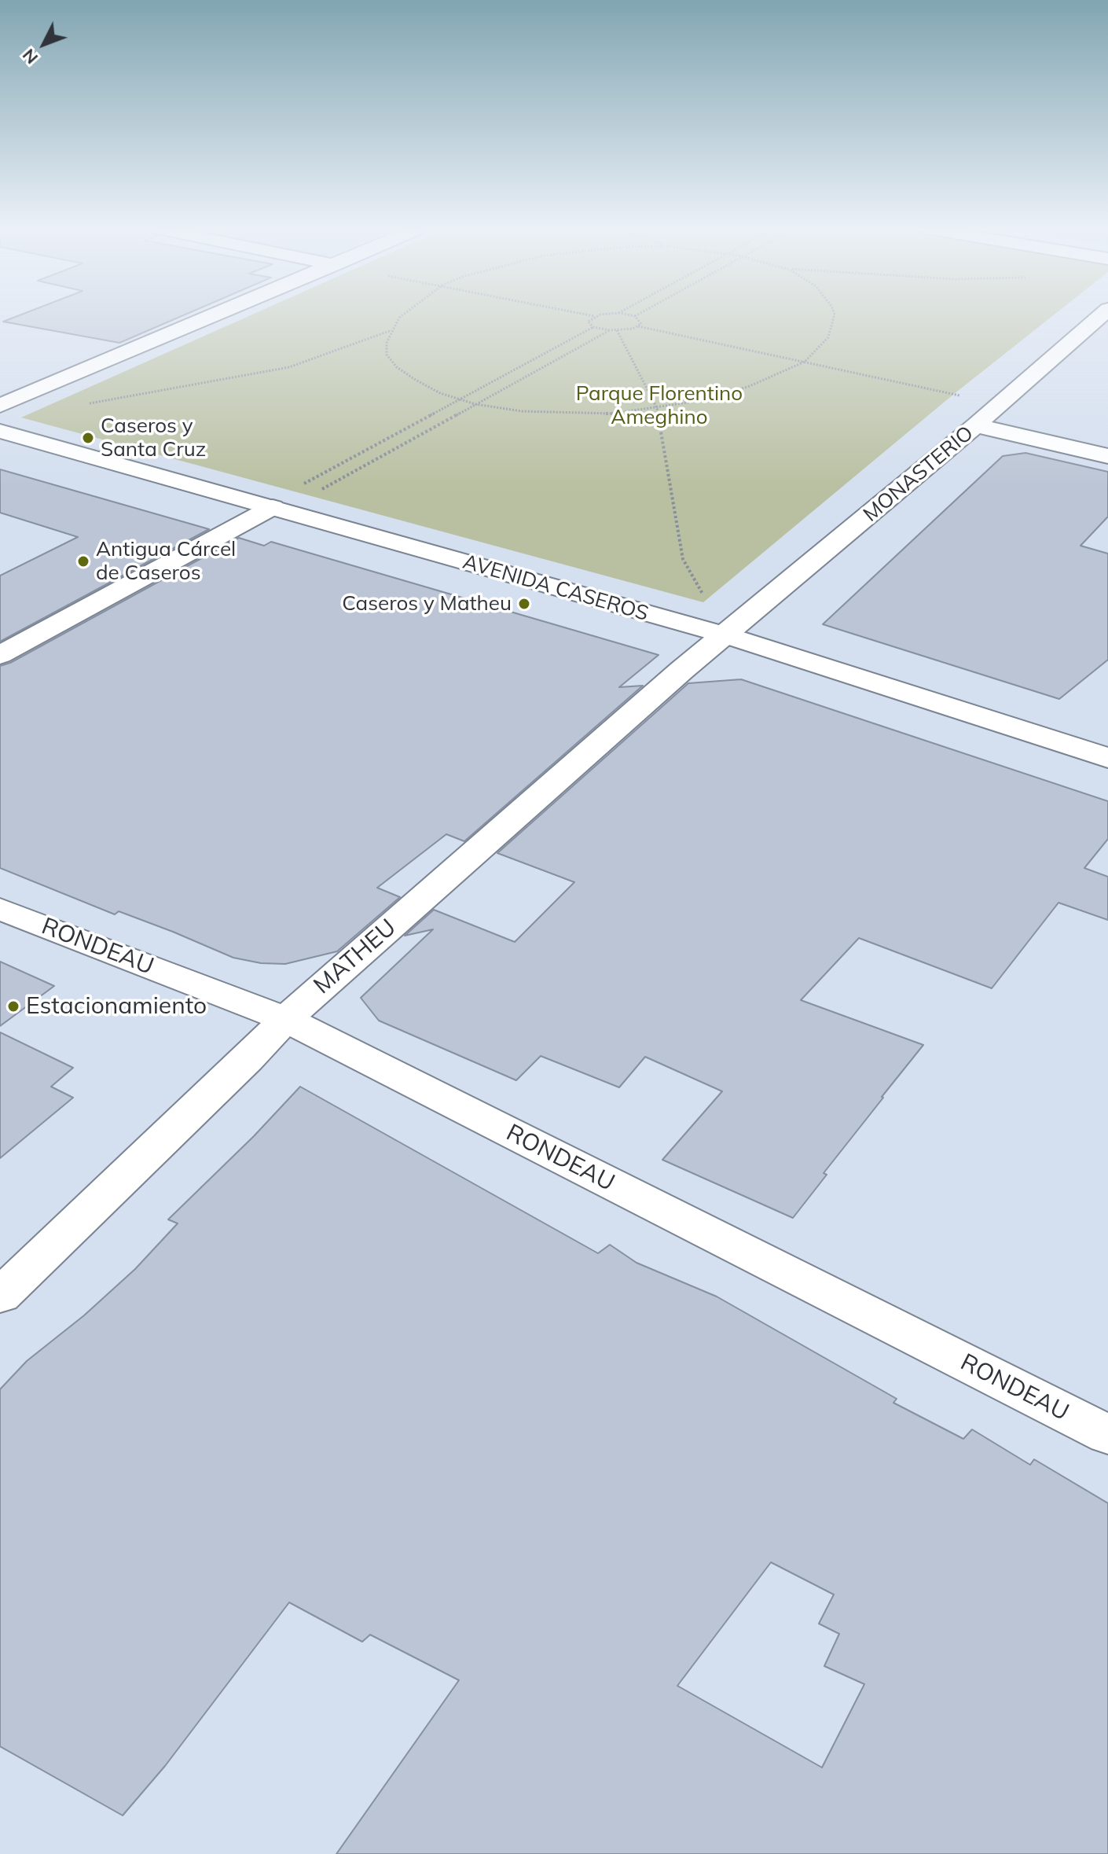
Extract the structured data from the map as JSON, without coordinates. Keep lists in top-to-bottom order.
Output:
{
  "streets": {
    "street": [
      "MONASTERIO",
      "AVENIDA CASEROS",
      "RONDEAU",
      "MATHEU"
    ]
  },
  "crossings": [
    ["MONASTERIO", "AVENIDA CASEROS"],
    ["MONASTERIO", "MATHEU"],
    ["AVENIDA CASEROS", "MATHEU"],
    ["RONDEAU", "MATHEU"]
  ],
  "parks": ["Parque Florentino Ameghino"],
  "places": [
    "Caseros y Santa Cruz",
    "Antigua Cárcel de Caseros",
    "Caseros y Matheu",
    "Estacionamiento"
  ],
  "north": "bottom left"
}
